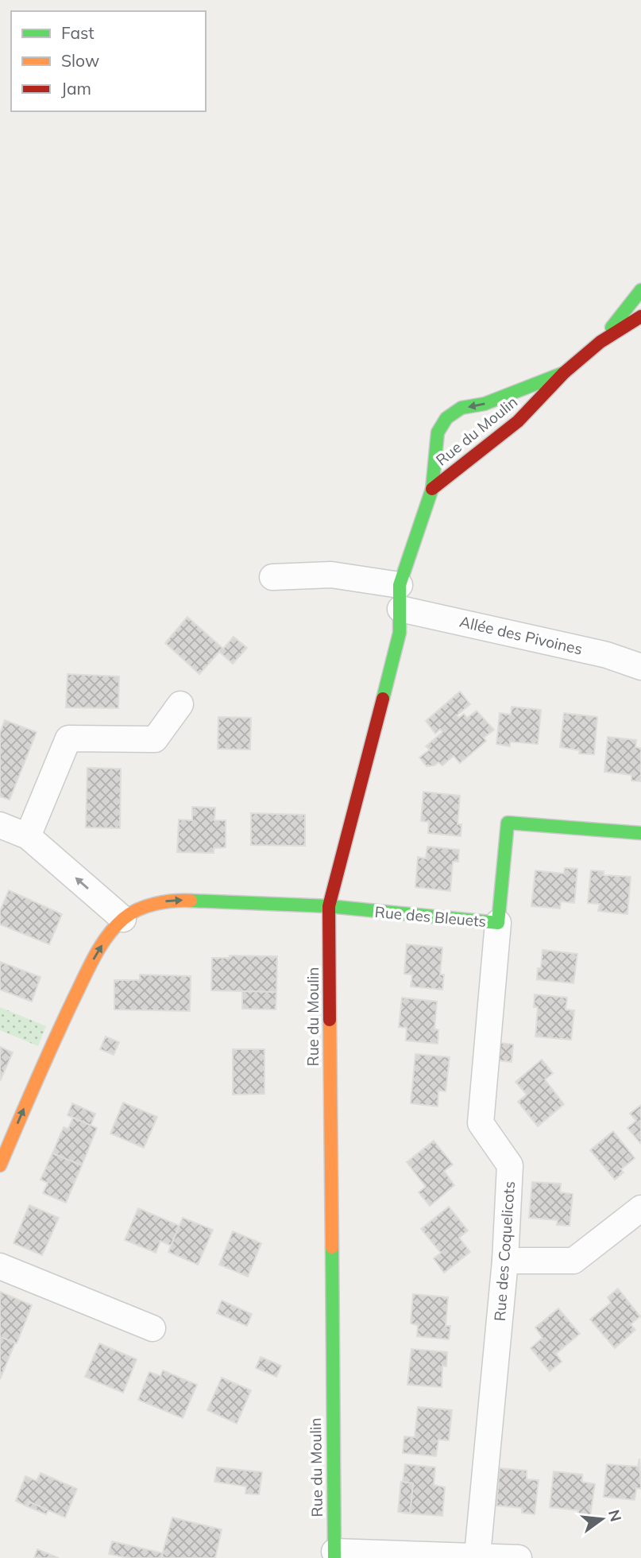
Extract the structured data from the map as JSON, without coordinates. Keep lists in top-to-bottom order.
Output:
{
  "streets": {
    "street": [
      "Rue du Moulin",
      "Allée des Pivoines",
      "Rue des Bleuets",
      "Rue des Coquelicots"
    ]
  },
  "crossings": [
    ["Rue du Moulin", "Allée des Pivoines"],
    ["Rue du Moulin", "Rue des Bleuets"],
    ["Rue des Bleuets", "Rue des Coquelicots"]
  ],
  "legend": ["Fast", "Slow", "Jam"],
  "north": "right"
}
